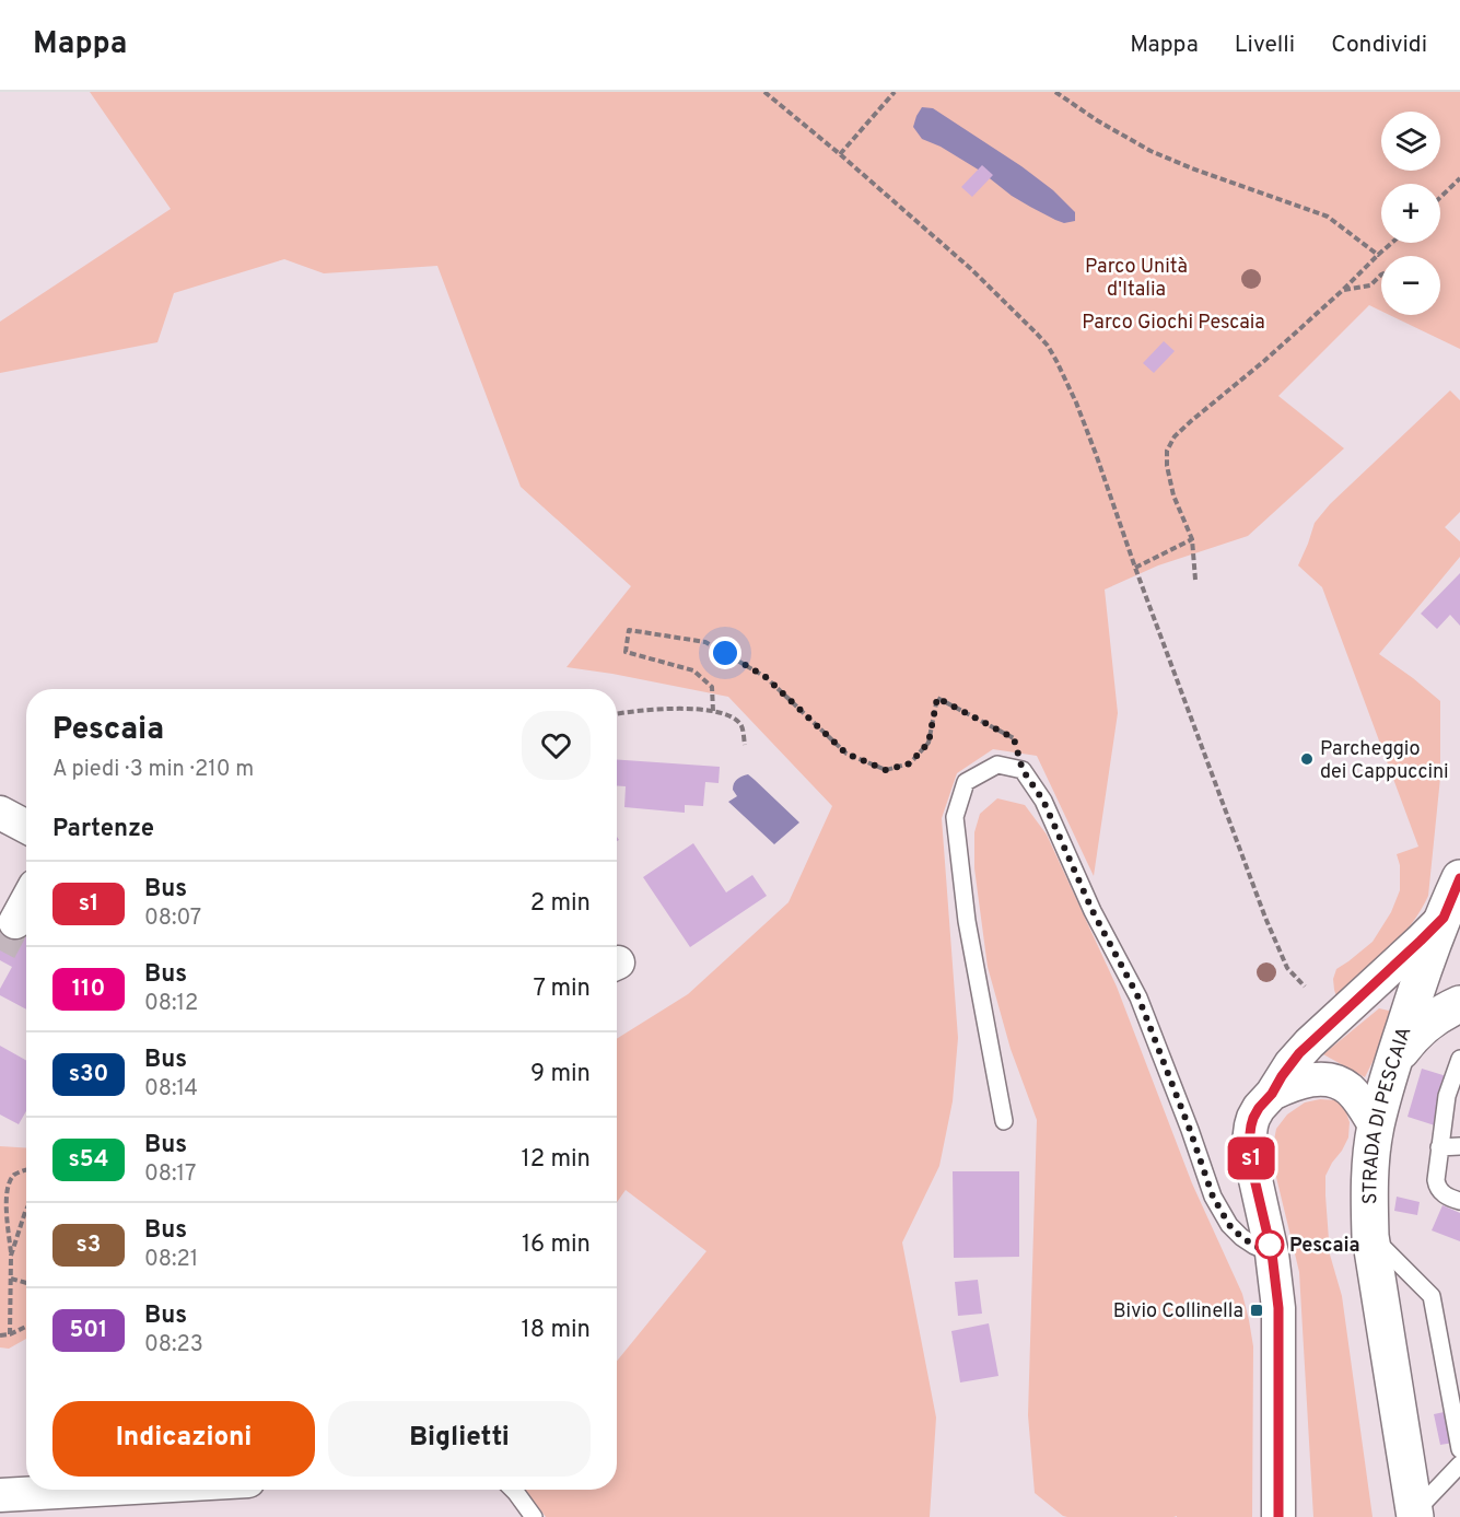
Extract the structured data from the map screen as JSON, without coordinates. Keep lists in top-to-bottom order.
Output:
{
  "streets": {
    "main road": ["STRADA DI PESCAIA"]
  },
  "parks": ["Parco Unità d'Italia", "Parco Giochi Pescaia"],
  "places": {
    "other": ["Parcheggio dei Cappuccini", "Pescaia"],
    "transit": ["Bivio Collinella"]
  },
  "lines": ["bus line s1"],
  "page": {
    "header": "Mappa",
    "nav": ["Mappa", "Livelli", "Condividi"],
    "on_map": "s1",
    "map_buttons": ["+", "−"],
    "heading": [
      ["Pescaia", "A piedi · 3 min · 210 m"],
      "Partenze"
    ],
    "list": [
      {
        "mark": "s1",
        "name": "Bus",
        "note": "08:07",
        "value": "2 min"
      },
      {
        "mark": "110",
        "name": "Bus",
        "note": "08:12",
        "value": "7 min"
      },
      {
        "mark": "s30",
        "name": "Bus",
        "note": "08:14",
        "value": "9 min"
      },
      {
        "mark": "s54",
        "name": "Bus",
        "note": "08:17",
        "value": "12 min"
      },
      {
        "mark": "s3",
        "name": "Bus",
        "note": "08:21",
        "value": "16 min"
      },
      {
        "mark": "501",
        "name": "Bus",
        "note": "08:23",
        "value": "18 min"
      }
    ],
    "buttons": ["Indicazioni", "Biglietti"]
  }
}
